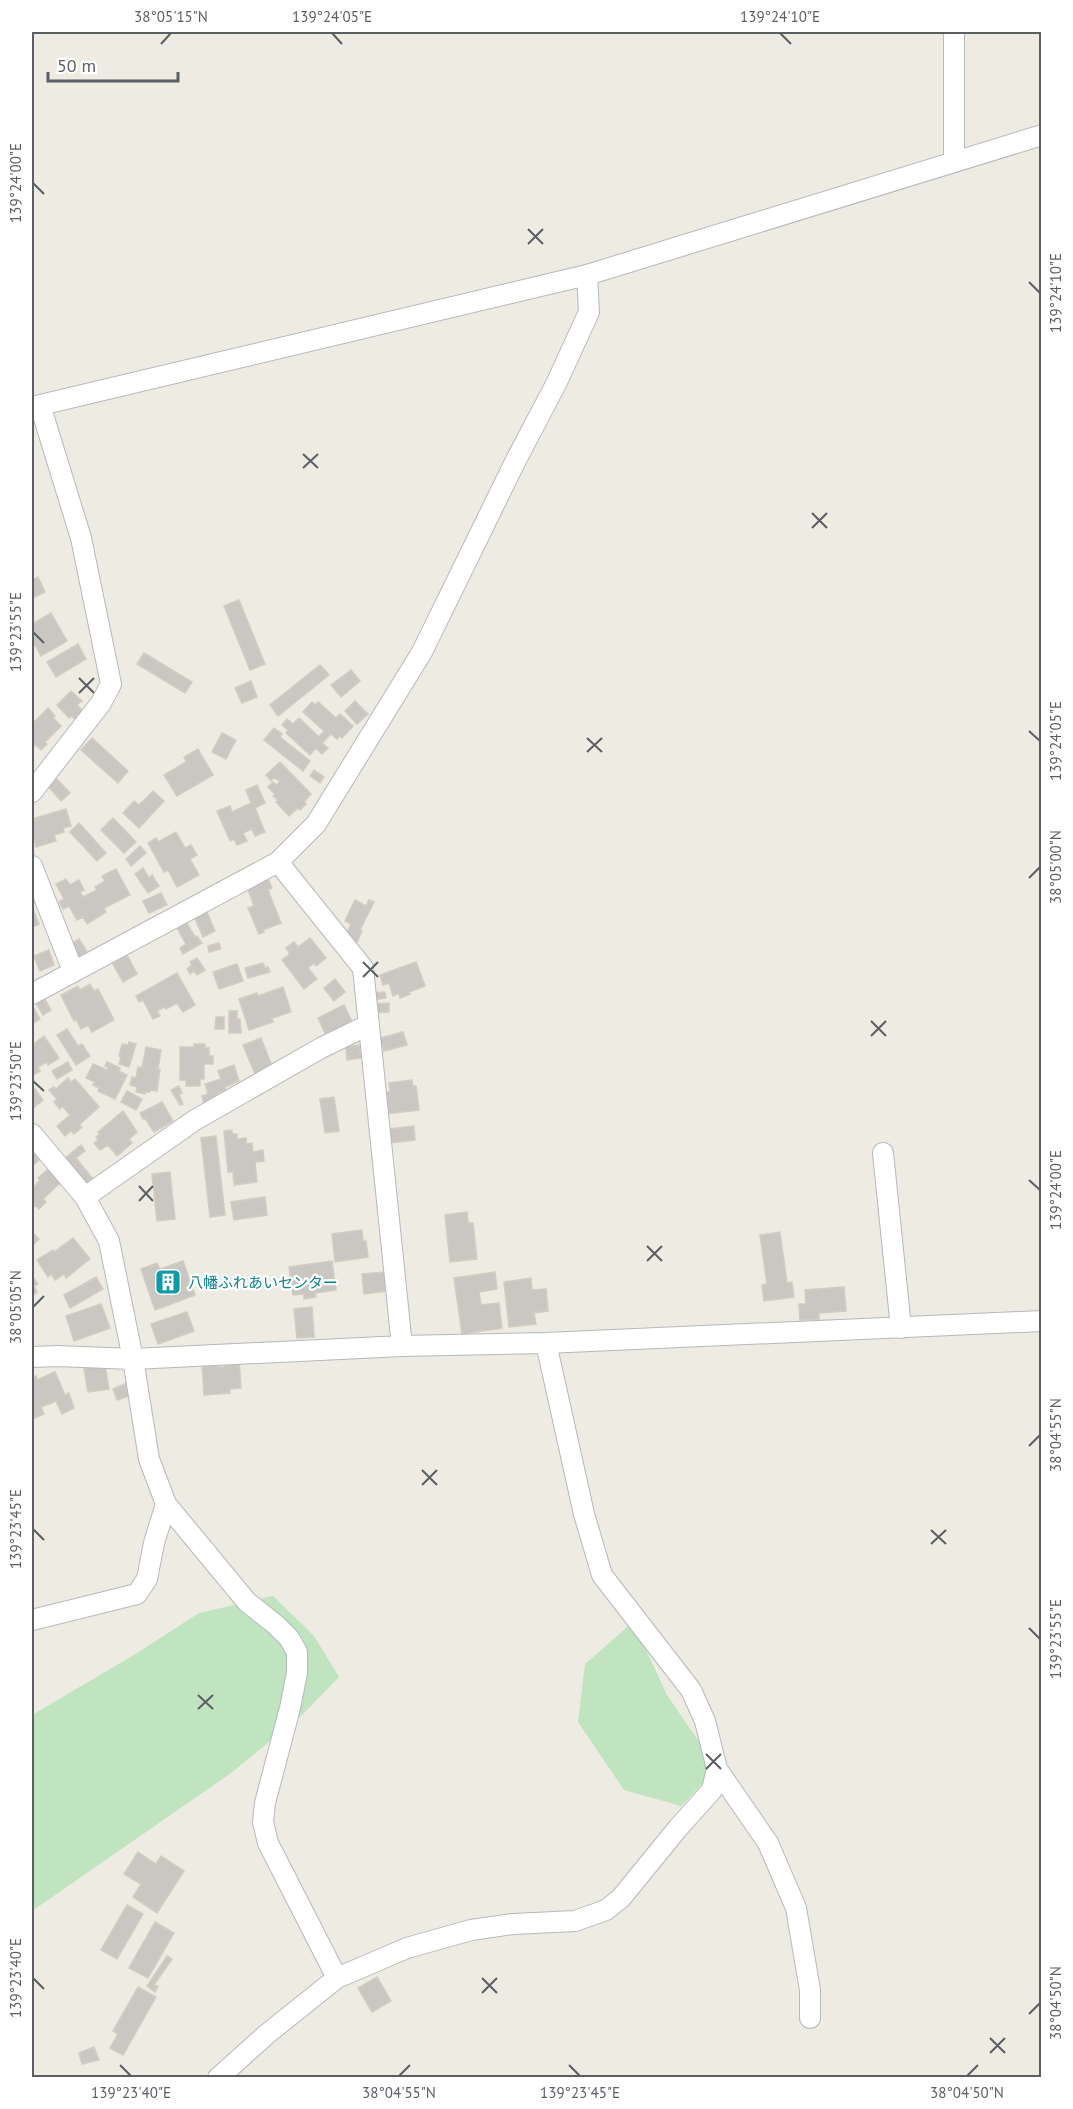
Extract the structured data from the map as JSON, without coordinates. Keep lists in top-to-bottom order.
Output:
{
  "places": {
    "building": ["八幡ふれあいセンター"]
  },
  "scale_bar": "50 m",
  "coordinates": [
    "38°05'15\"N",
    "139°24'05\"E",
    "139°24'10\"E",
    "139°24'00\"E",
    "139°23'55\"E",
    "38°05'00\"N",
    "139°23'50\"E",
    "38°05'05\"N",
    "38°04'55\"N",
    "139°23'45\"E",
    "139°23'40\"E",
    "38°04'50\"N"
  ]
}
